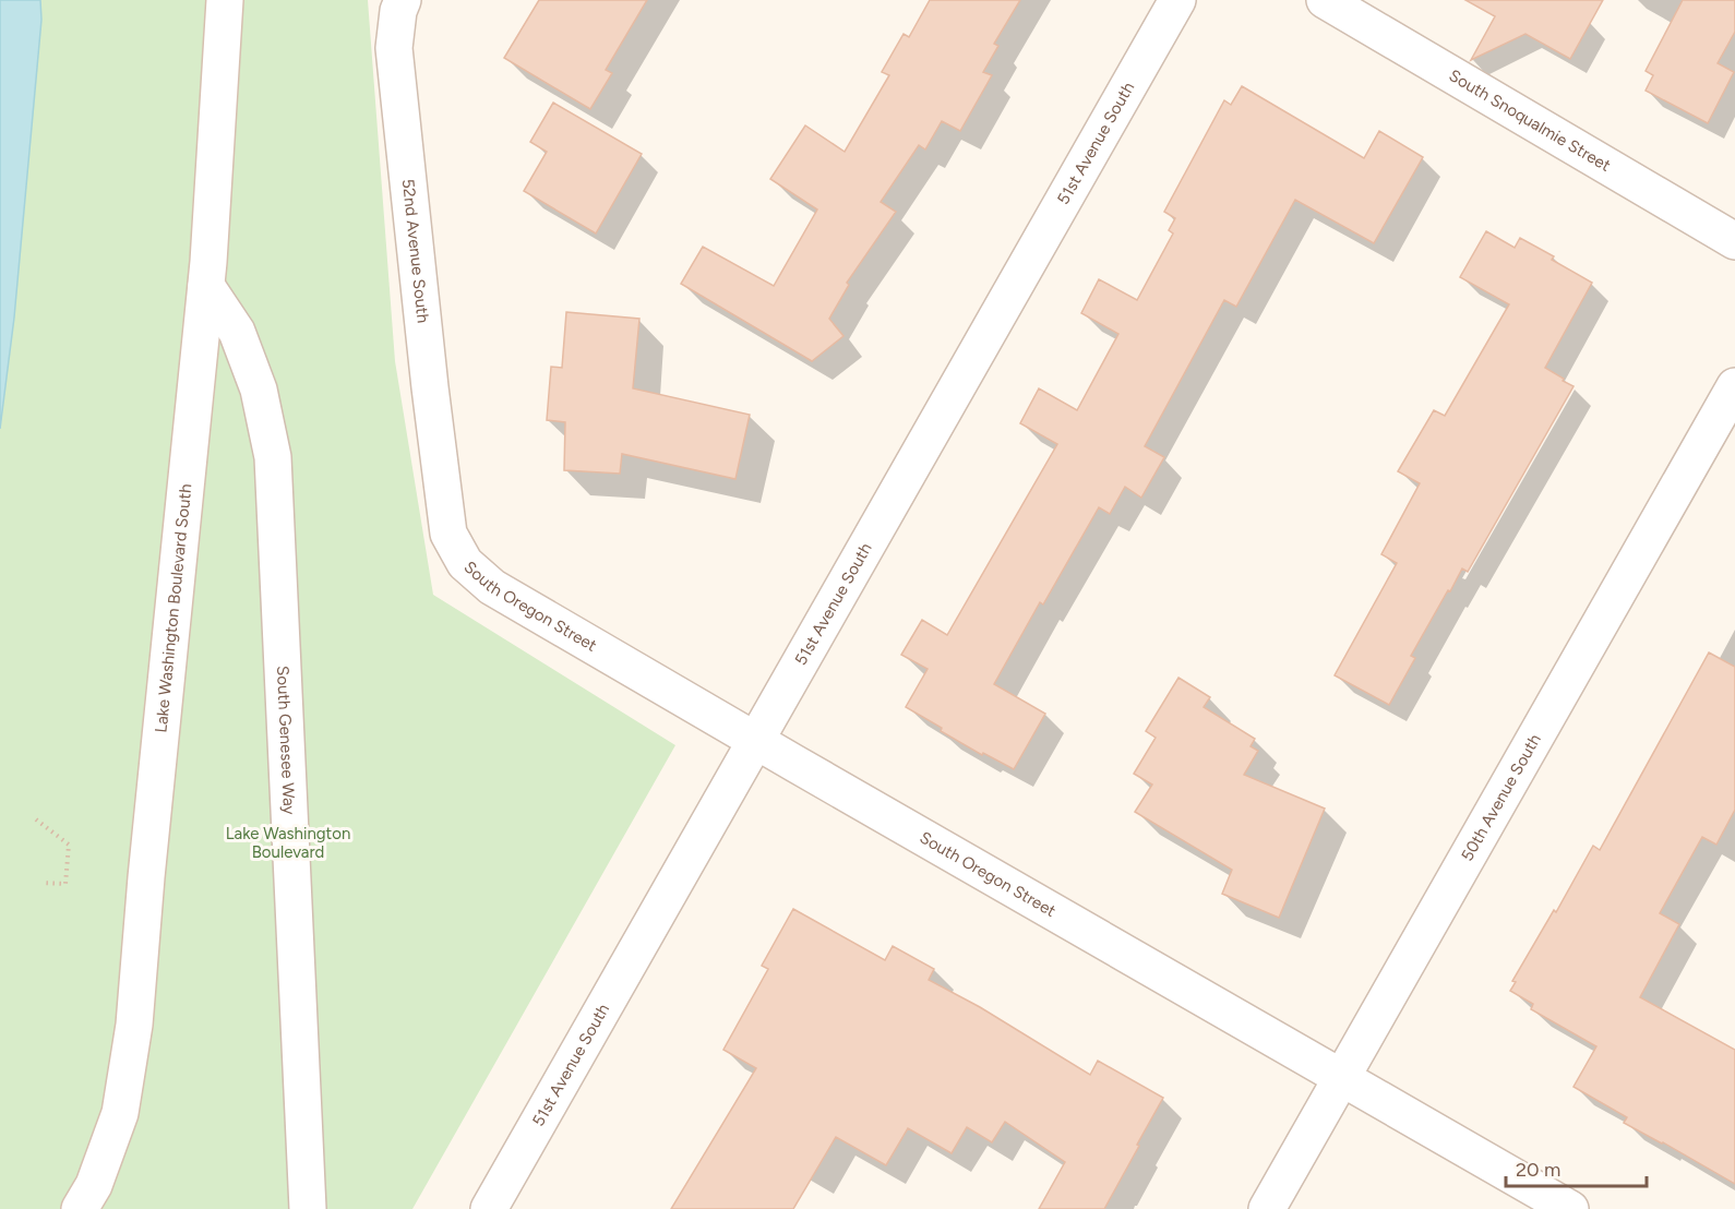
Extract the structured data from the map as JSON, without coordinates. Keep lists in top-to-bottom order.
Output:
{
  "streets": {
    "street": [
      "South Snoqualmie Street",
      "51st Avenue South",
      "52nd Avenue South",
      "South Oregon Street",
      "Lake Washington Boulevard South",
      "South Genesee Way",
      "50th Avenue South"
    ]
  },
  "crossings": [
    ["51st Avenue South", "South Oregon Street"],
    ["52nd Avenue South", "South Oregon Street"],
    ["South Oregon Street", "50th Avenue South"],
    ["Lake Washington Boulevard South", "South Genesee Way"]
  ],
  "parks": ["Lake Washington Boulevard"],
  "scale_bar": "20 m"
}
